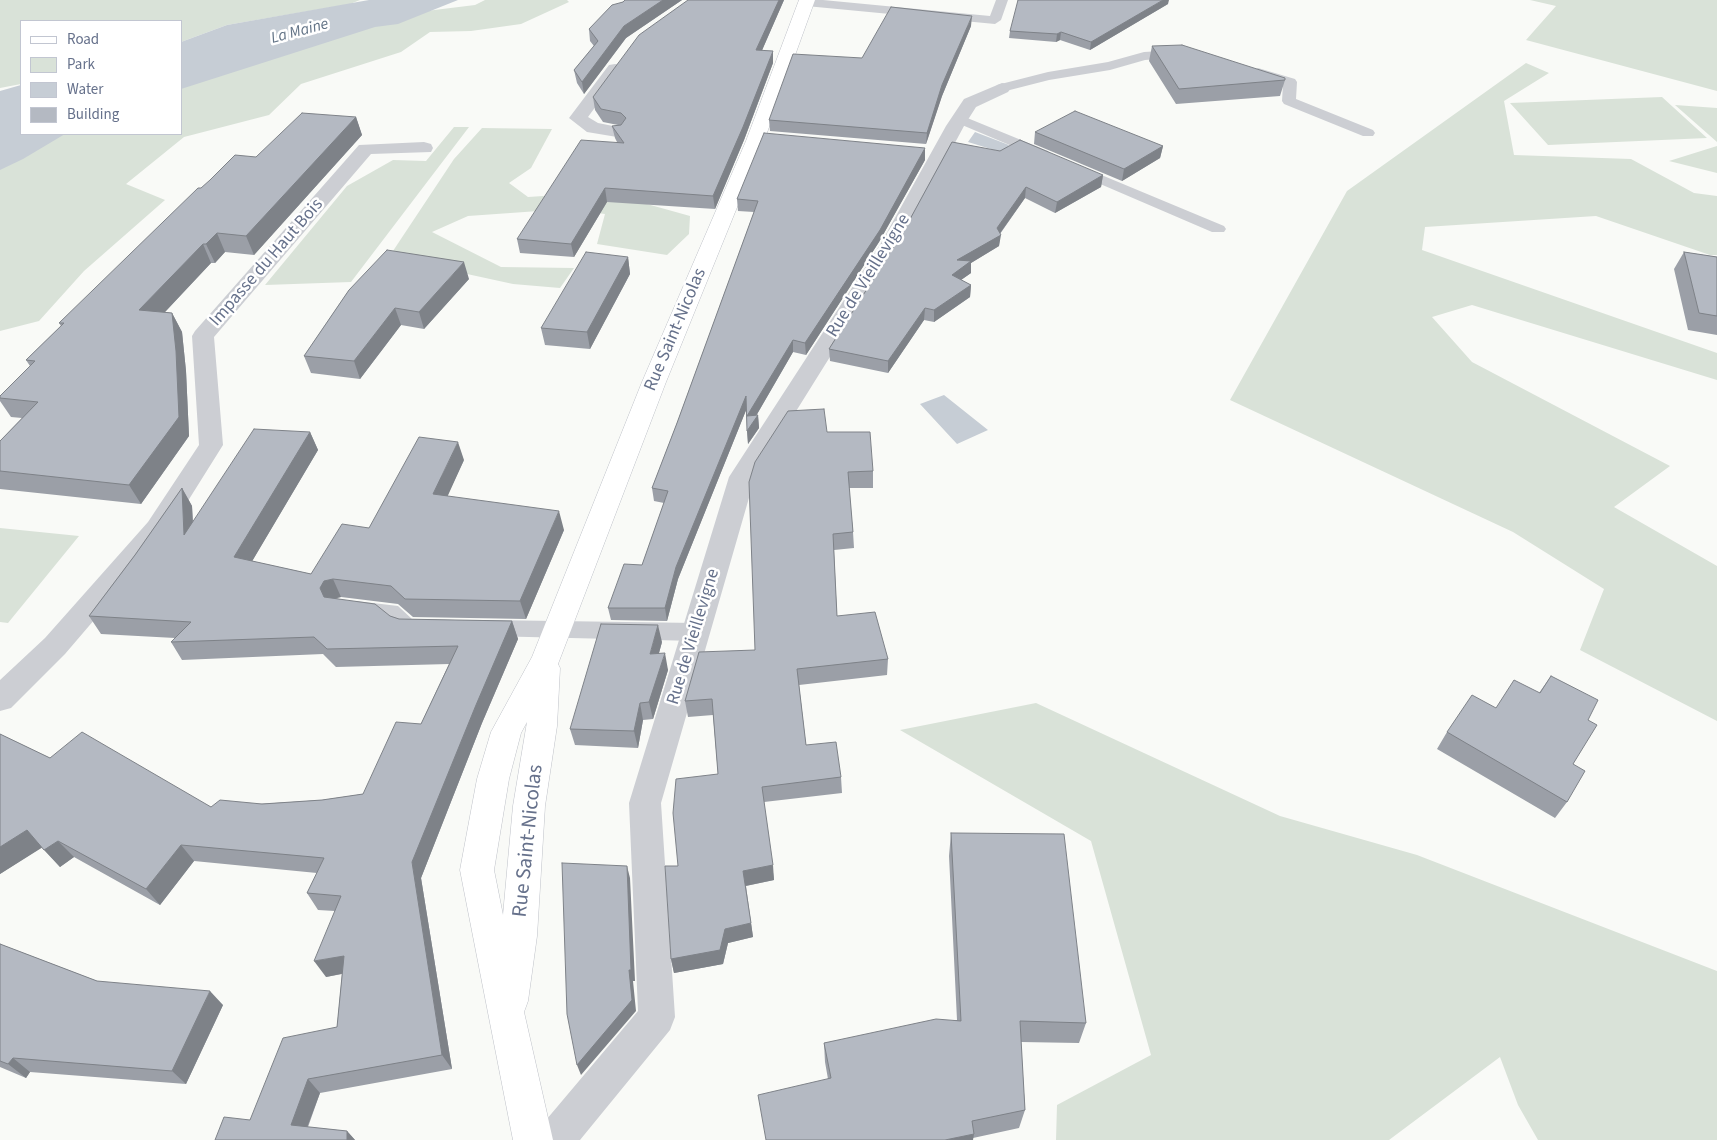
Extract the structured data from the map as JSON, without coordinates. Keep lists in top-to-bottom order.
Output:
{
  "streets": {
    "main road": ["Rue Saint-Nicolas"],
    "street": ["Impasse du Haut Bois", "Rue de Vieillevigne"]
  },
  "water": ["La Maine"],
  "legend": [
    "Road",
    "Park",
    "Water",
    "Building"
  ]
}
